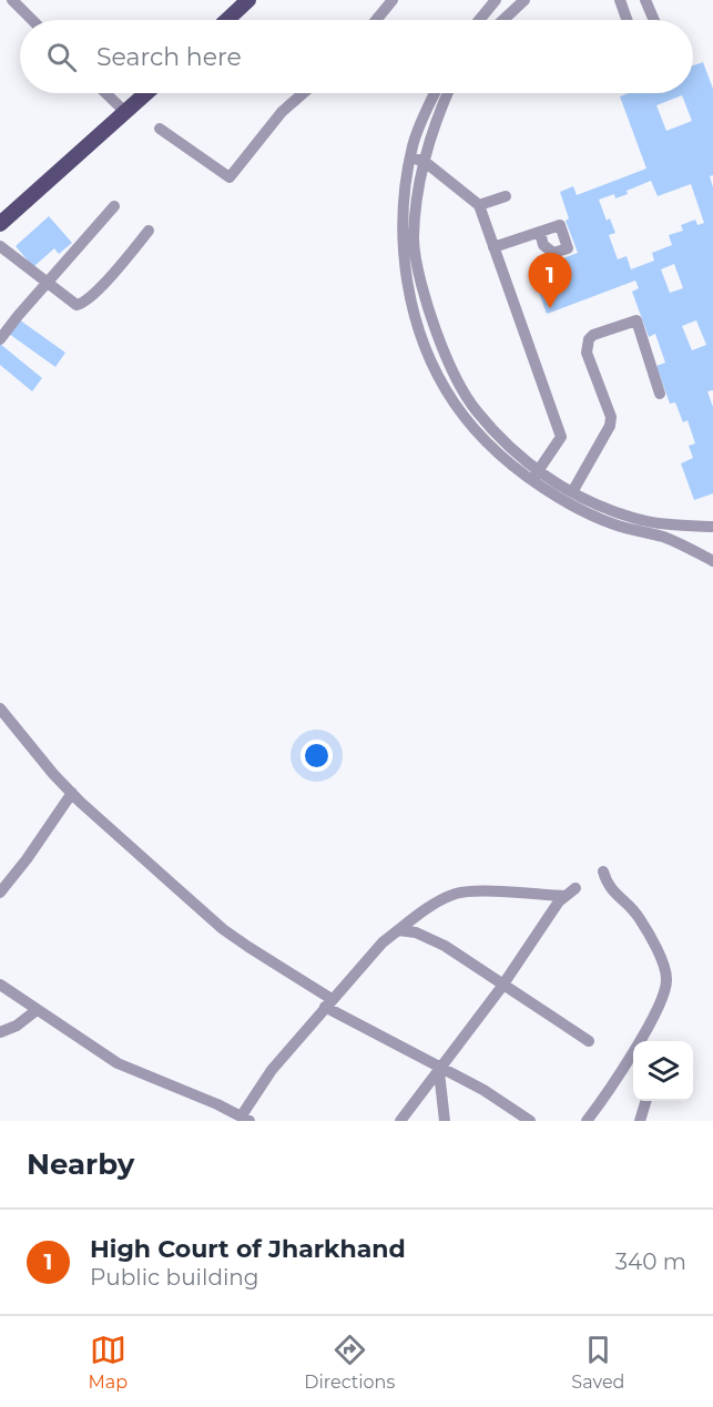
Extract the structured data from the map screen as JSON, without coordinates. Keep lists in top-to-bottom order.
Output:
{
  "page": {
    "search": "Search here",
    "pins": "1",
    "heading": "Nearby",
    "list": [
      {
        "mark": "1",
        "name": "High Court of Jharkhand",
        "note": "Public building",
        "value": "340 m"
      }
    ],
    "nav": ["Map", "Directions", "Saved"]
  }
}
